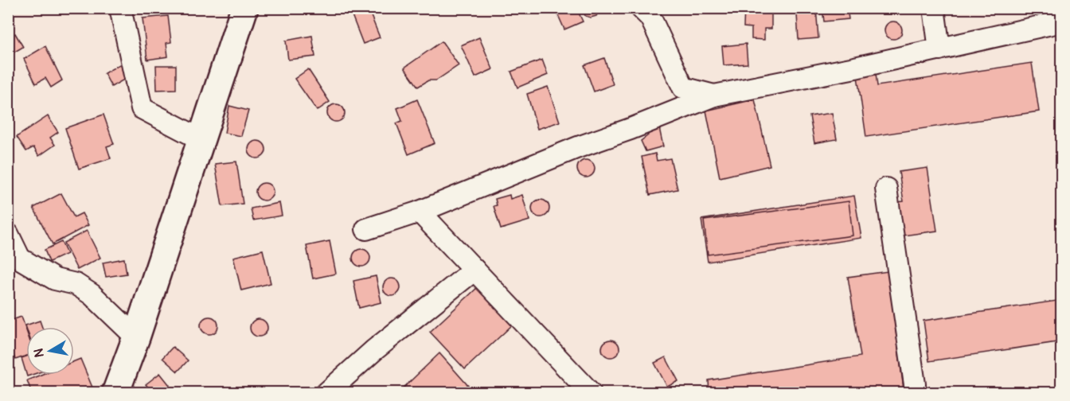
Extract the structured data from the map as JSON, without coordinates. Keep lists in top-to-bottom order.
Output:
{
  "north": "left"
}
